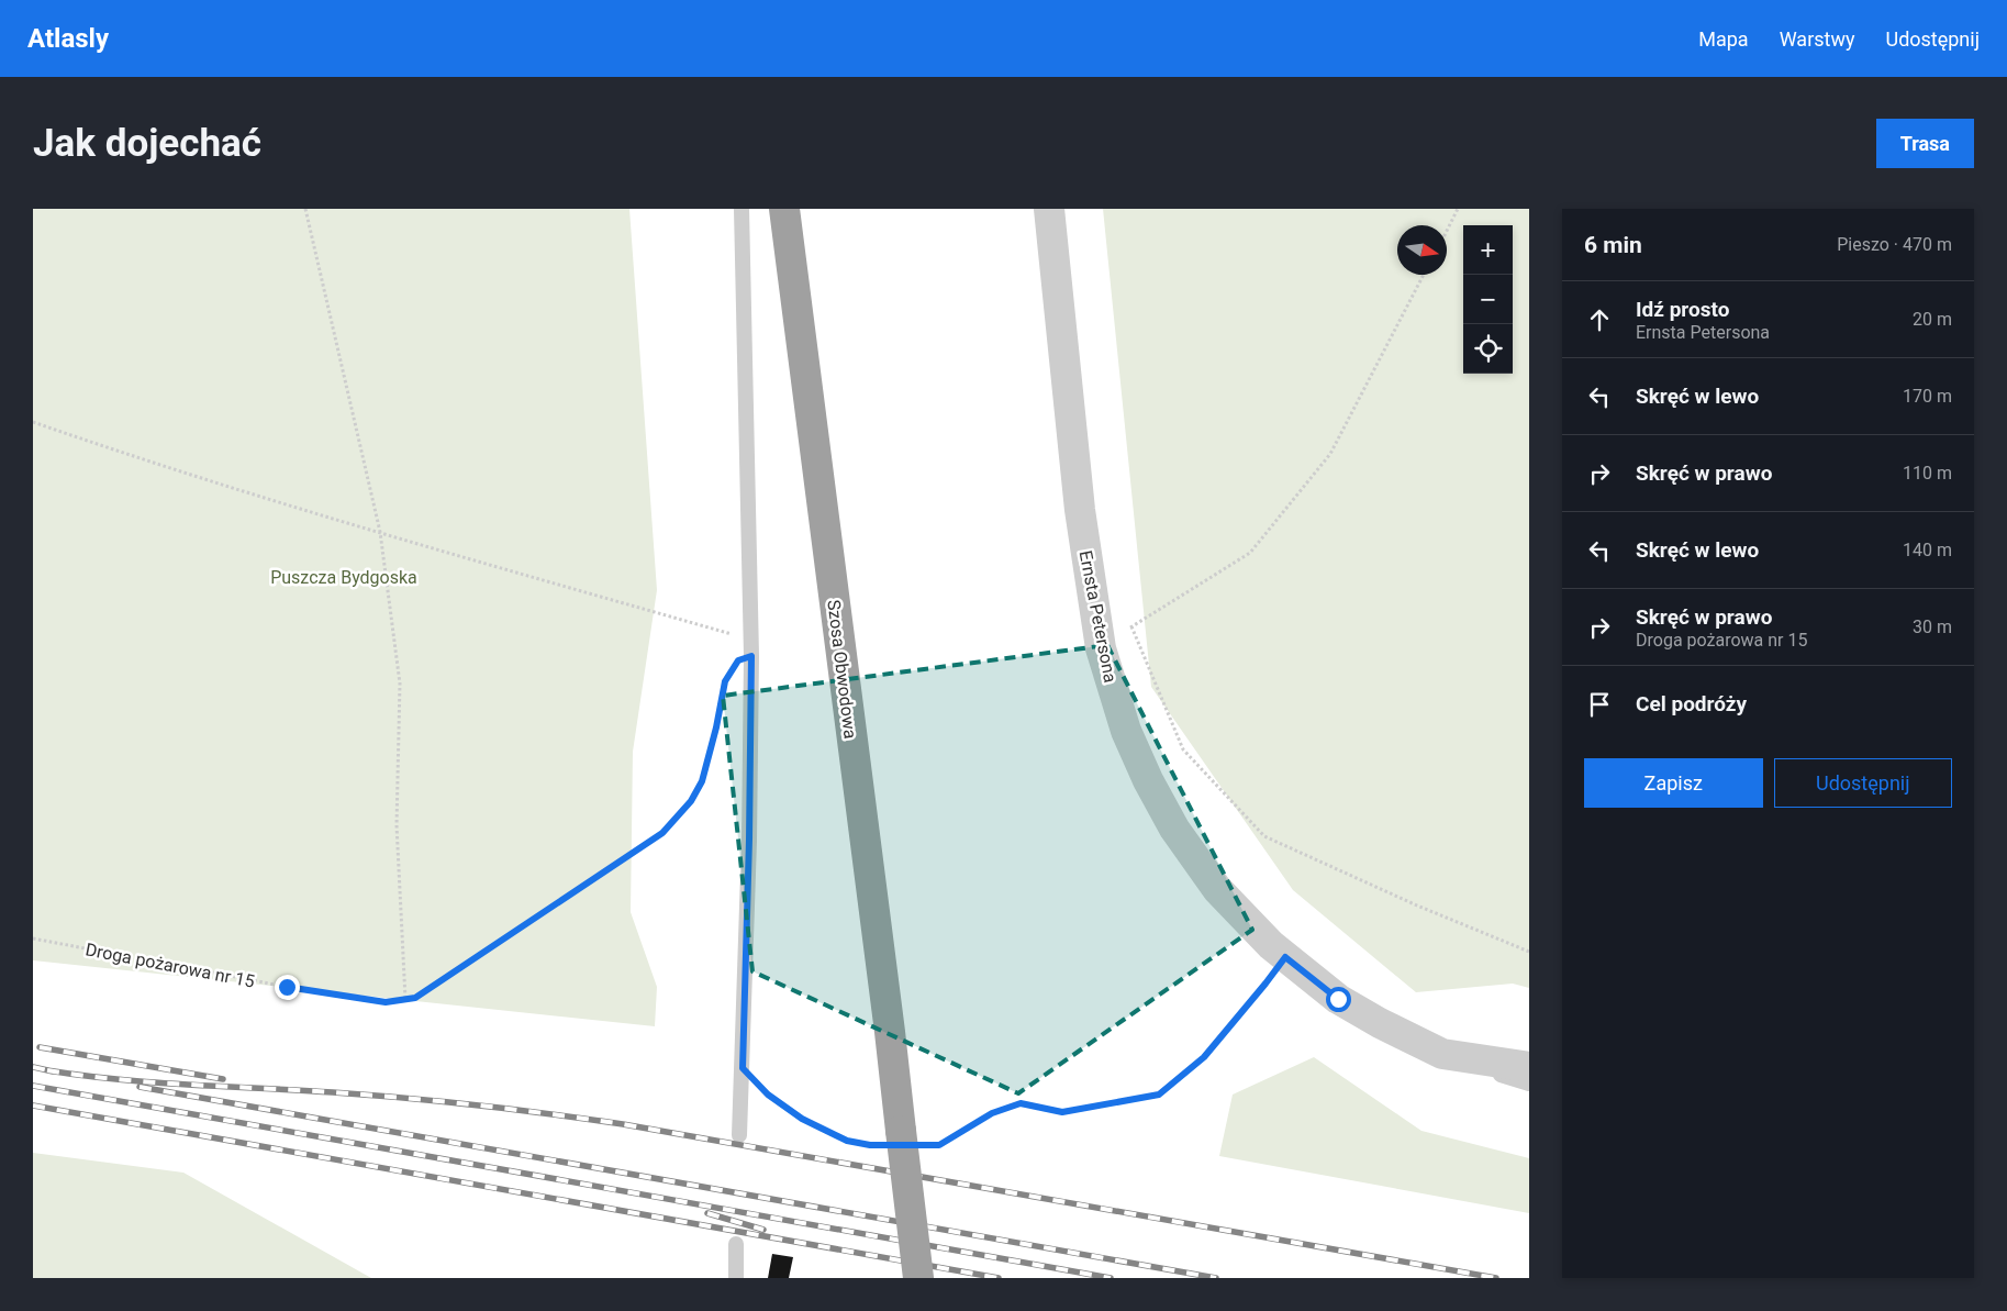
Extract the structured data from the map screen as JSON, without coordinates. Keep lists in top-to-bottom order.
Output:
{
  "streets": {
    "highway": ["Szosa Obwodowa"],
    "street": ["Ernsta Petersona"],
    "path": ["Droga pożarowa nr 15"]
  },
  "parks": ["Puszcza Bydgoska"],
  "north": "right",
  "page": {
    "header": "Atlasly",
    "nav": ["Mapa", "Warstwy", "Udostępnij"],
    "buttons": [
      "Trasa",
      ["Zapisz", "Udostępnij"]
    ],
    "title": "Jak dojechać",
    "heading": ["6 min", "Pieszo · 470 m"],
    "map_buttons": ["+", "−"],
    "list": [
      ["Idź prosto", "Ernsta Petersona", "20 m"],
      ["Skręć w lewo", "170 m"],
      ["Skręć w prawo", "110 m"],
      ["Skręć w lewo", "140 m"],
      ["Skręć w prawo", "Droga pożarowa nr 15", "30 m"],
      "Cel podróży"
    ]
  }
}
